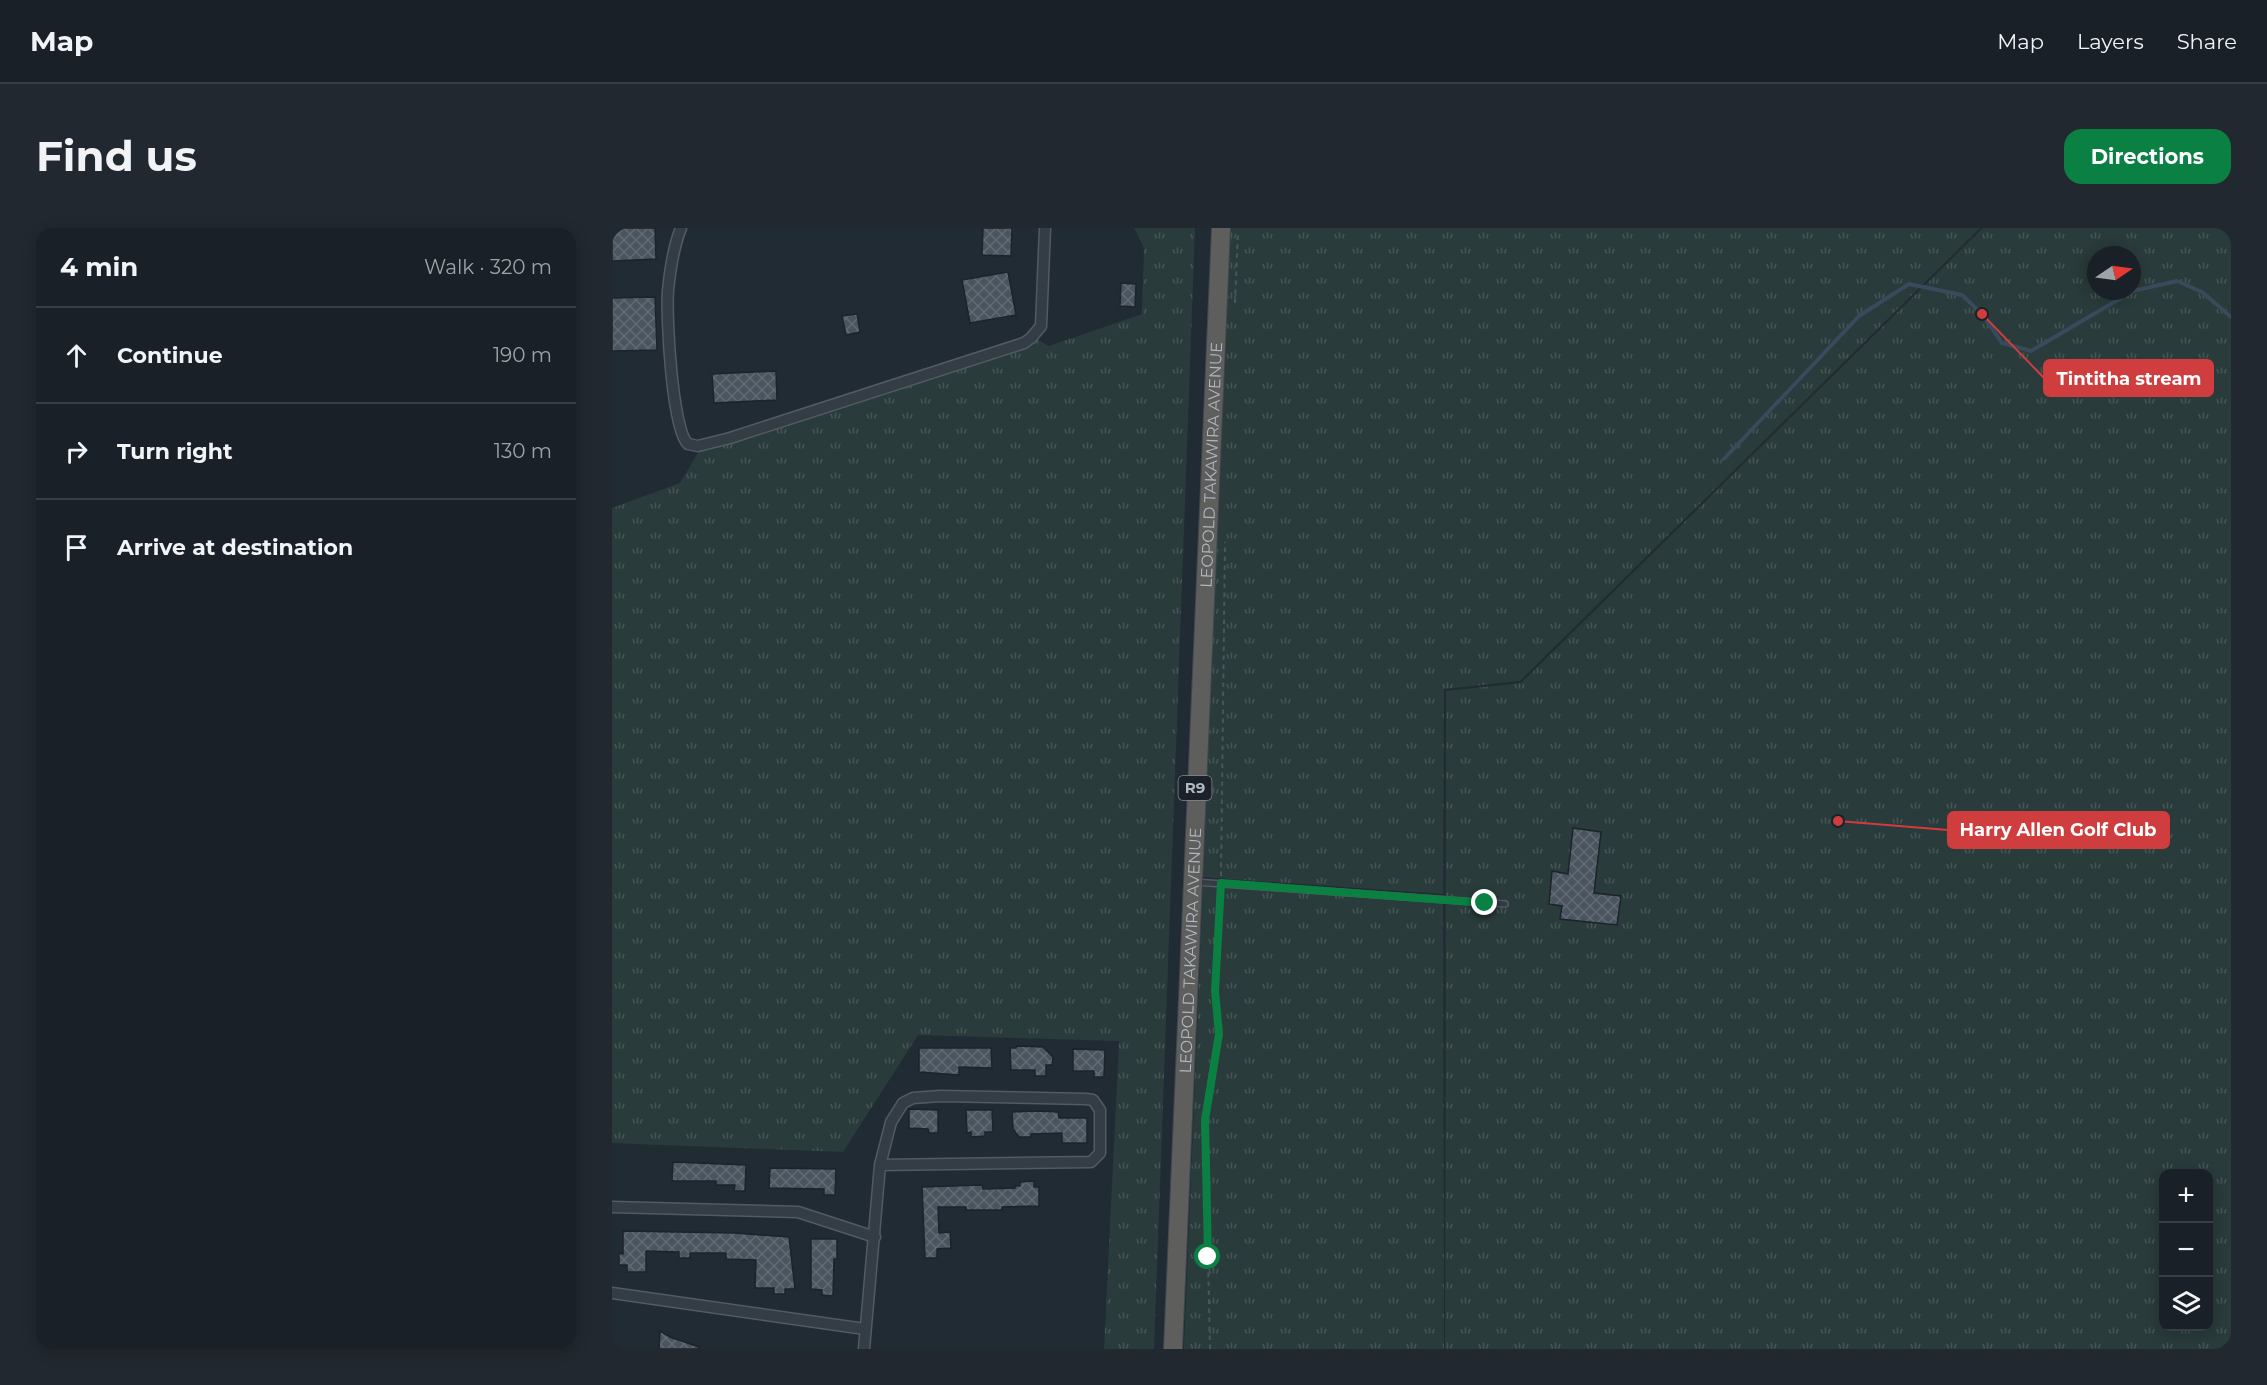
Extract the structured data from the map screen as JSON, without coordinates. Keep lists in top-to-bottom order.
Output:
{
  "streets": {
    "highway": ["LEOPOLD TAKAWIRA AVENUE", "R9"]
  },
  "places": ["Tintitha stream", "Harry Allen Golf Club"],
  "north": "right",
  "page": {
    "header": "Map",
    "nav": ["Map", "Layers", "Share"],
    "buttons": "Directions",
    "title": "Find us",
    "heading": ["4 min", "Walk · 320 m"],
    "list": [
      ["Continue", "190 m"],
      ["Turn right", "130 m"],
      "Arrive at destination"
    ],
    "map_buttons": ["+", "−"]
  }
}
